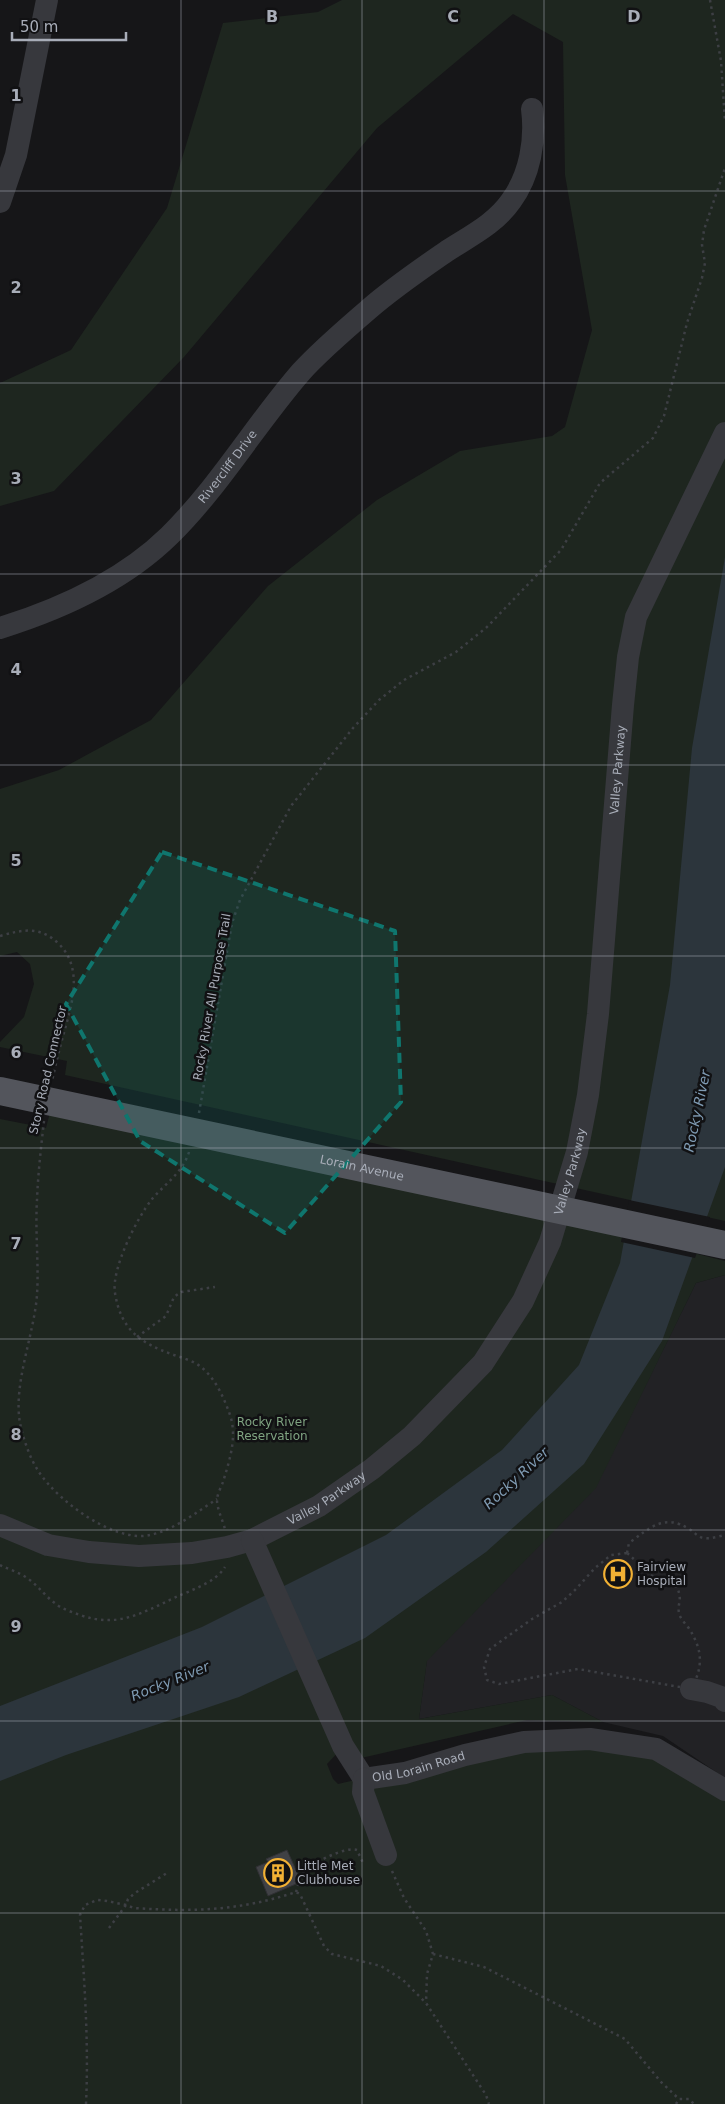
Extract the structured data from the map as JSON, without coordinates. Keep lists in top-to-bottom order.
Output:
{
  "streets": {
    "main road": ["Lorain Avenue"],
    "street": ["Rivercliff Drive", "Valley Parkway", "Old Lorain Road"],
    "path": ["Rocky River All Purpose Trail", "Story Road Connector"]
  },
  "crossings": [
    ["Valley Parkway", "Old Lorain Road"]
  ],
  "water": ["Rocky River"],
  "parks": ["Rocky River Reservation"],
  "places": {
    "hospital": ["Fairview Hospital"],
    "building": ["Little Met Clubhouse"]
  },
  "scale_bar": "50 m",
  "grid": {
    "columns": ["B", "C", "D"],
    "rows": [
      "1",
      "2",
      "3",
      "4",
      "5",
      "6",
      "7",
      "8",
      "9"
    ]
  }
}
